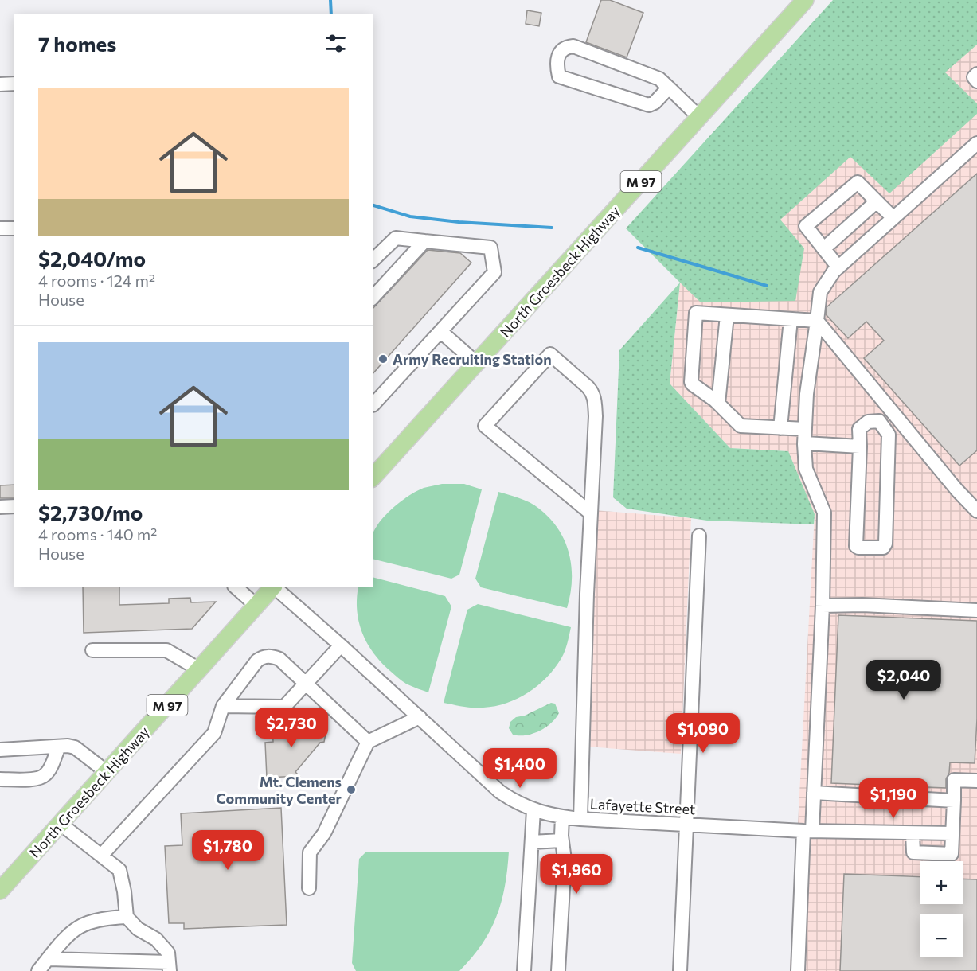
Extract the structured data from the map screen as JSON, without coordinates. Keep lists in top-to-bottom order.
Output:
{
  "streets": {
    "main road": ["M 97", "North Groesbeck Highway"],
    "street": ["Lafayette Street"]
  },
  "places": ["Army Recruiting Station", "Mt. Clemens Community Center"],
  "page": {
    "heading": "7 homes",
    "list": [
      {
        "name": "$2,040/mo",
        "note": "4 rooms · 124 m² · House"
      },
      {
        "name": "$2,730/mo",
        "note": "4 rooms · 140 m² · House"
      }
    ],
    "price": [
      "$2,040",
      "$2,730",
      "$1,090",
      "$1,400",
      "$1,190",
      "$1,780",
      "$1,960"
    ],
    "map_buttons": ["+", "−"]
  }
}
